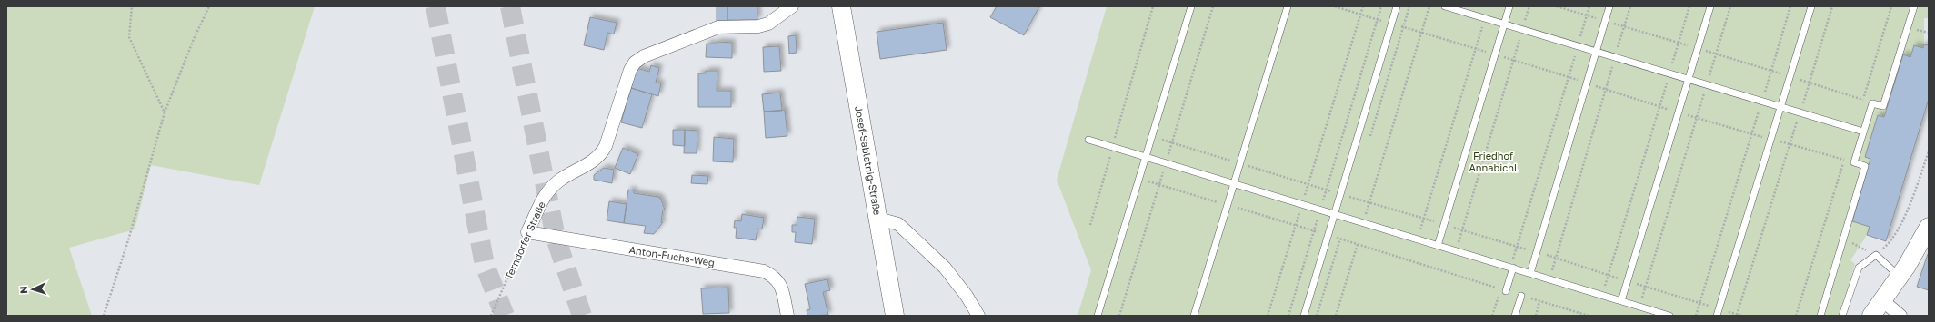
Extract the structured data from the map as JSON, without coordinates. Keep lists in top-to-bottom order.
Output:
{
  "streets": {
    "main road": ["Josef-Sablatnig-Straße"],
    "street": ["Terndorfer Straße", "Anton-Fuchs-Weg"]
  },
  "crossings": [
    ["Terndorfer Straße", "Anton-Fuchs-Weg"]
  ],
  "parks": ["Friedhof Annabichl"],
  "north": "left"
}
